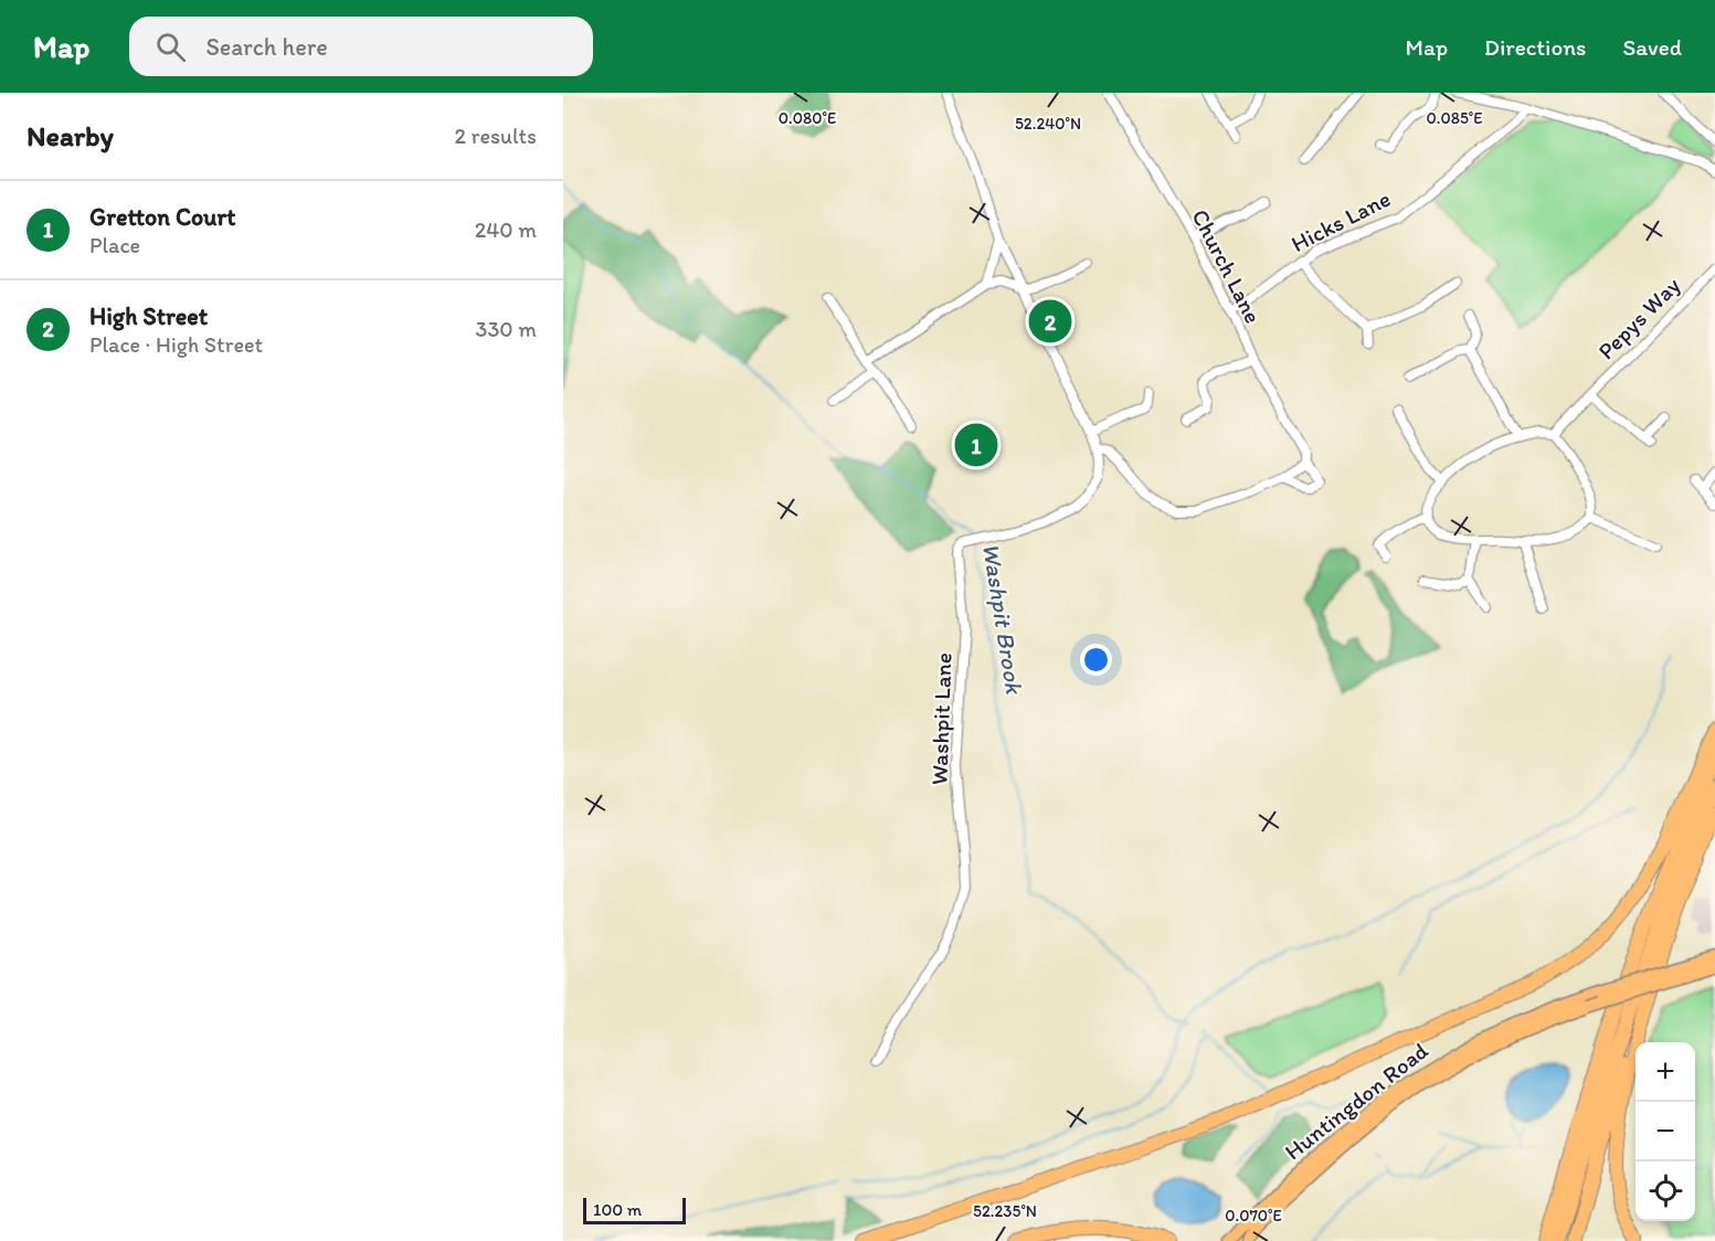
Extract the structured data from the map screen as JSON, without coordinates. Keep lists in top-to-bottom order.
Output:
{
  "streets": {
    "main road": ["Huntingdon Road"],
    "street": [
      "Hicks Lane",
      "Church Lane",
      "Pepys Way",
      "Washpit Lane"
    ]
  },
  "crossings": [
    ["Hicks Lane", "Church Lane"]
  ],
  "water": ["Washpit Brook"],
  "scale_bar": "100 m",
  "page": {
    "header": "Map",
    "search": "Search here",
    "nav": ["Map", "Directions", "Saved"],
    "heading": ["Nearby", "2 results"],
    "list": [
      {
        "mark": "1",
        "name": "Gretton Court",
        "note": "Place",
        "value": "240 m"
      },
      {
        "mark": "2",
        "name": "High Street",
        "note": "Place · High Street",
        "value": "330 m"
      }
    ],
    "pins": ["2", "1"],
    "map_buttons": ["+", "−"],
    "scale": "100 m"
  },
  "coordinates": [
    "0.080°E",
    "0.085°E",
    "52.240°N",
    "52.235°N",
    "0.070°E"
  ]
}
